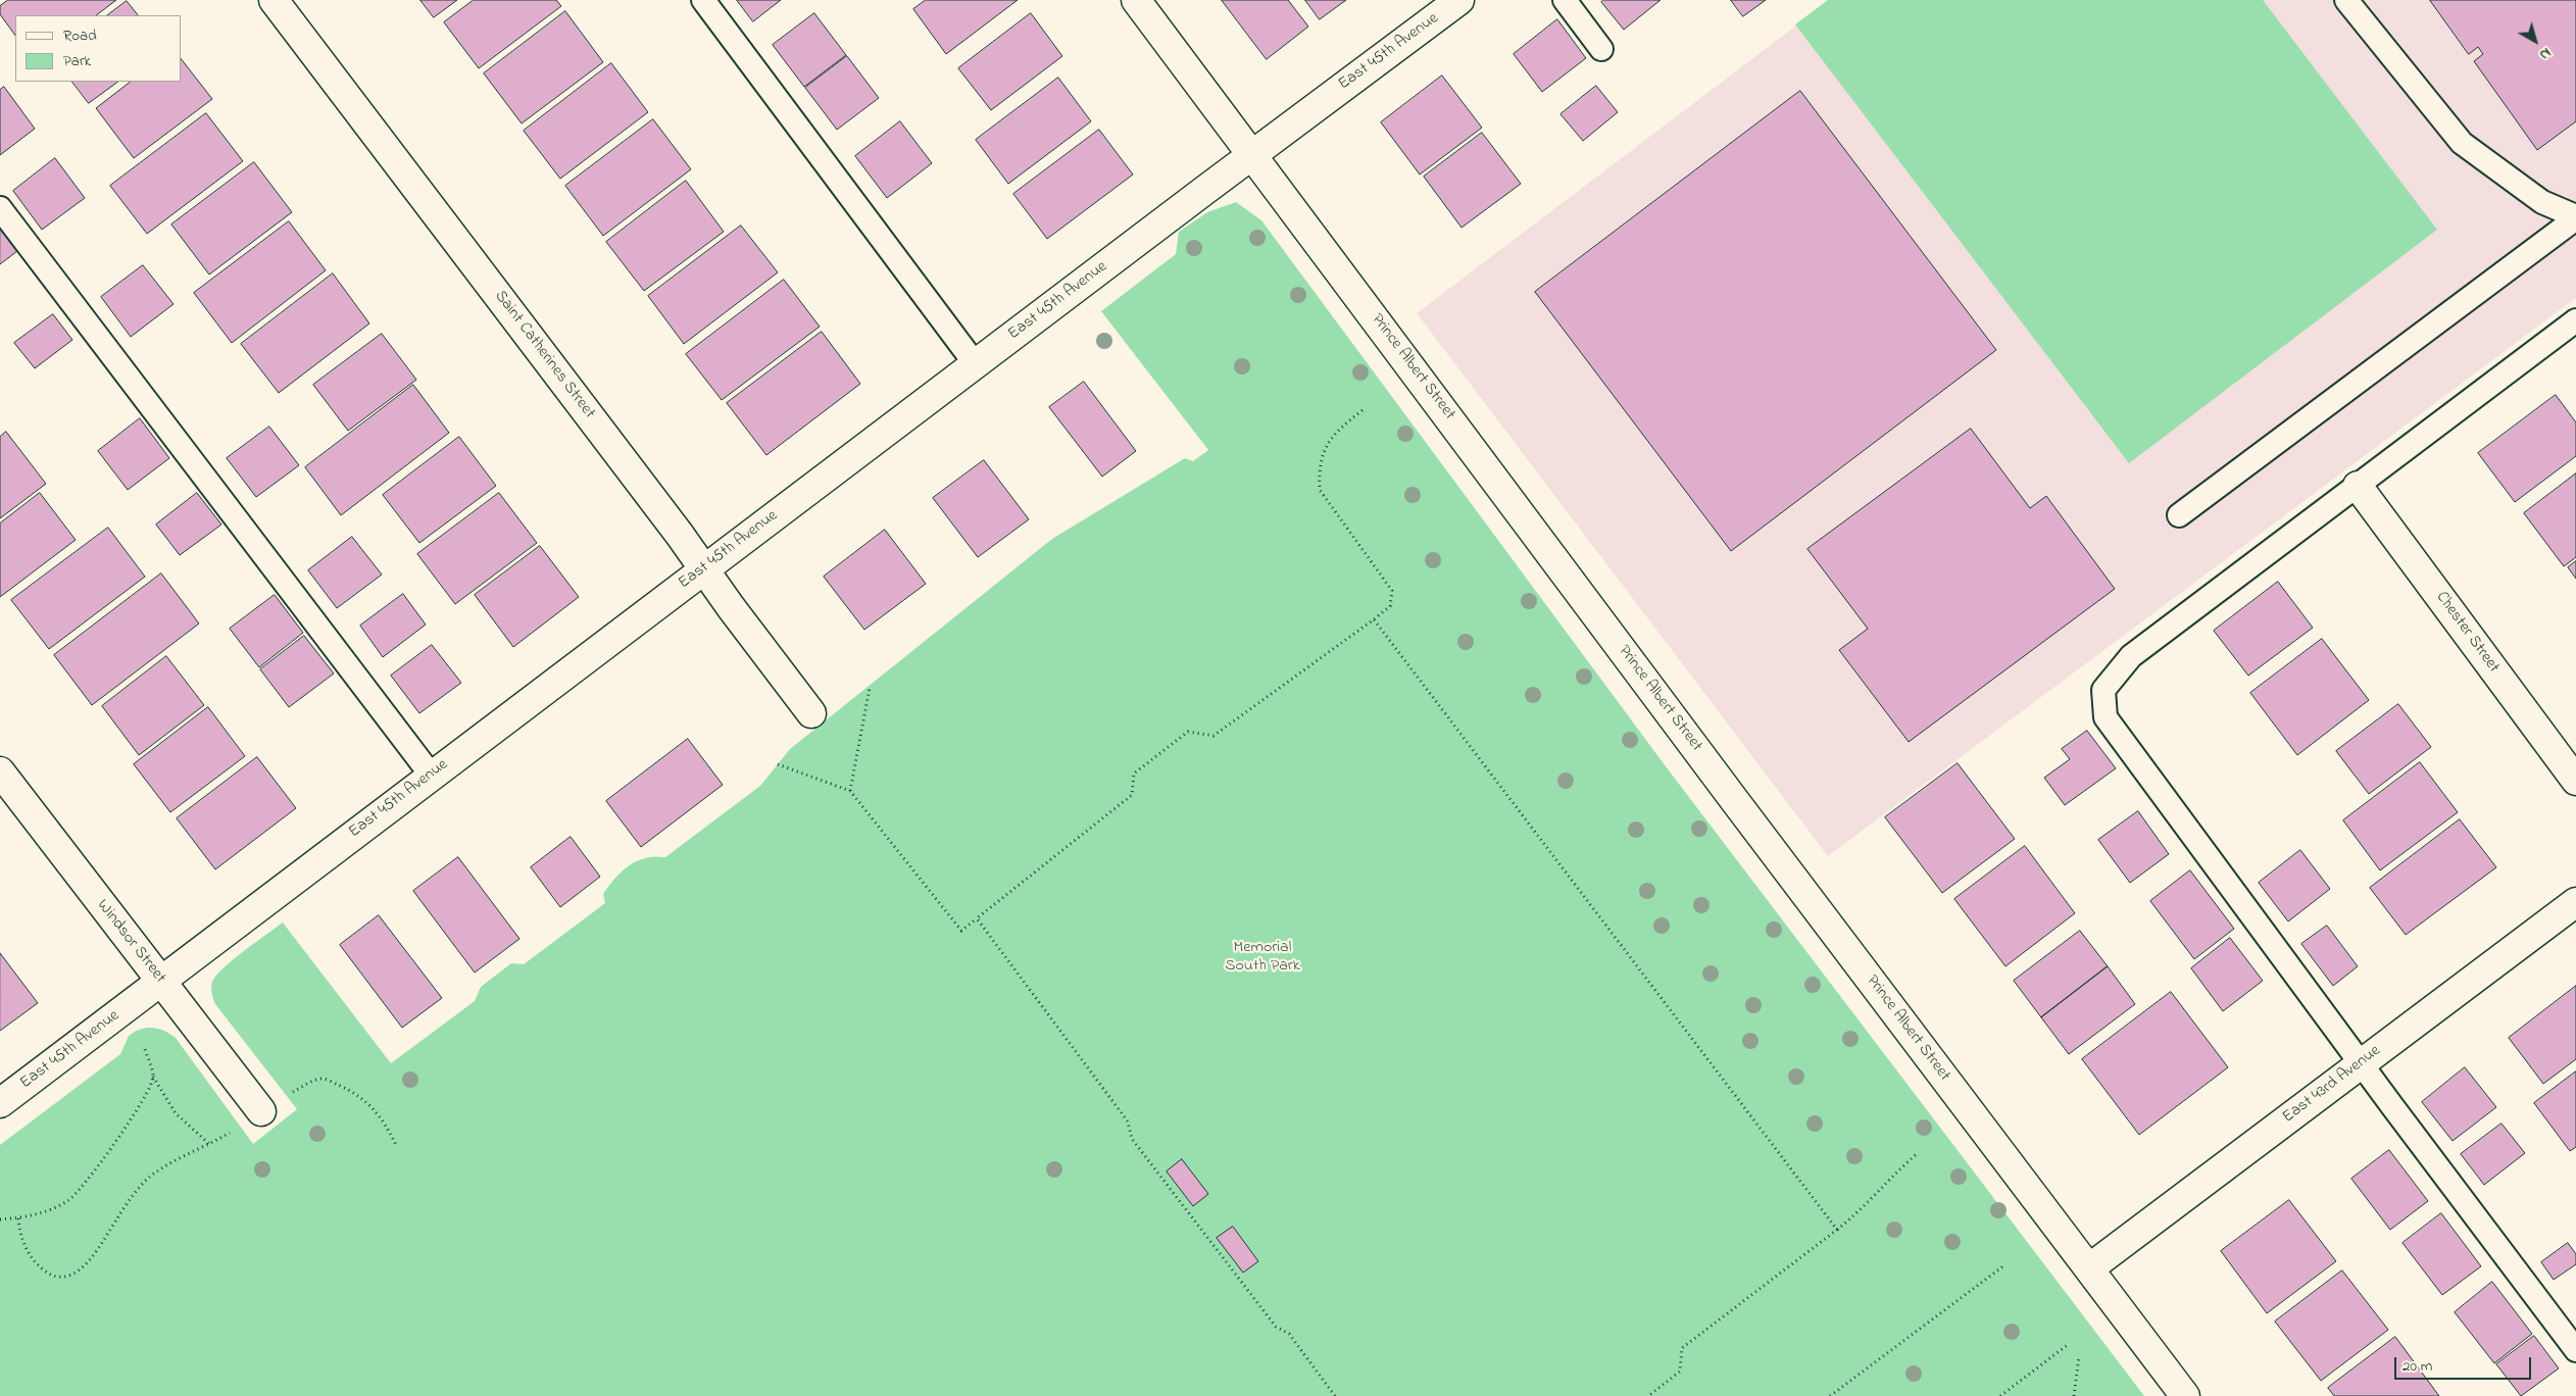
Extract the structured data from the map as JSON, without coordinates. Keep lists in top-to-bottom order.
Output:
{
  "streets": {
    "street": [
      "East 45th Avenue",
      "Saint Catherines Street",
      "Prince Albert Street",
      "Chester Street",
      "Windsor Street",
      "East 43rd Avenue"
    ]
  },
  "crossings": [
    ["East 45th Avenue", "Saint Catherines Street"],
    ["East 45th Avenue", "Prince Albert Street"],
    ["East 45th Avenue", "Windsor Street"],
    ["Prince Albert Street", "East 43rd Avenue"]
  ],
  "parks": ["Memorial South Park"],
  "legend": ["Road", "Park"],
  "scale_bar": "20 m",
  "north": "bottom right"
}
